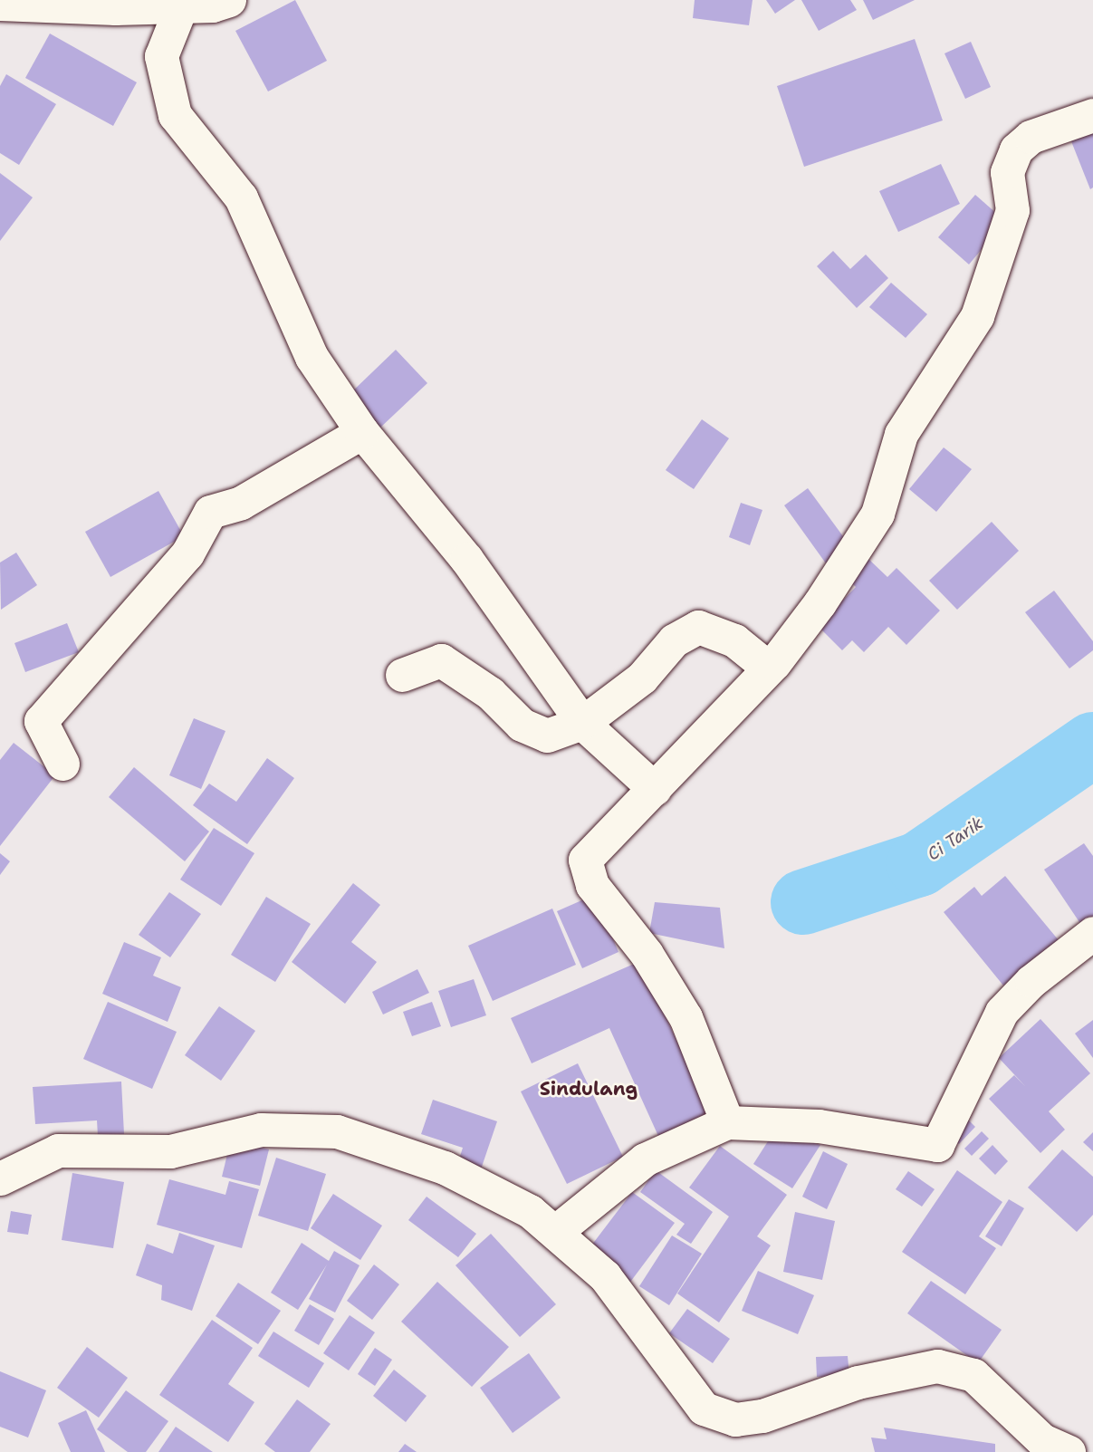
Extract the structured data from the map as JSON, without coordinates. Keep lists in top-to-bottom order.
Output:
{
  "districts": ["Sindulang"],
  "water": ["Ci Tarik"]
}
